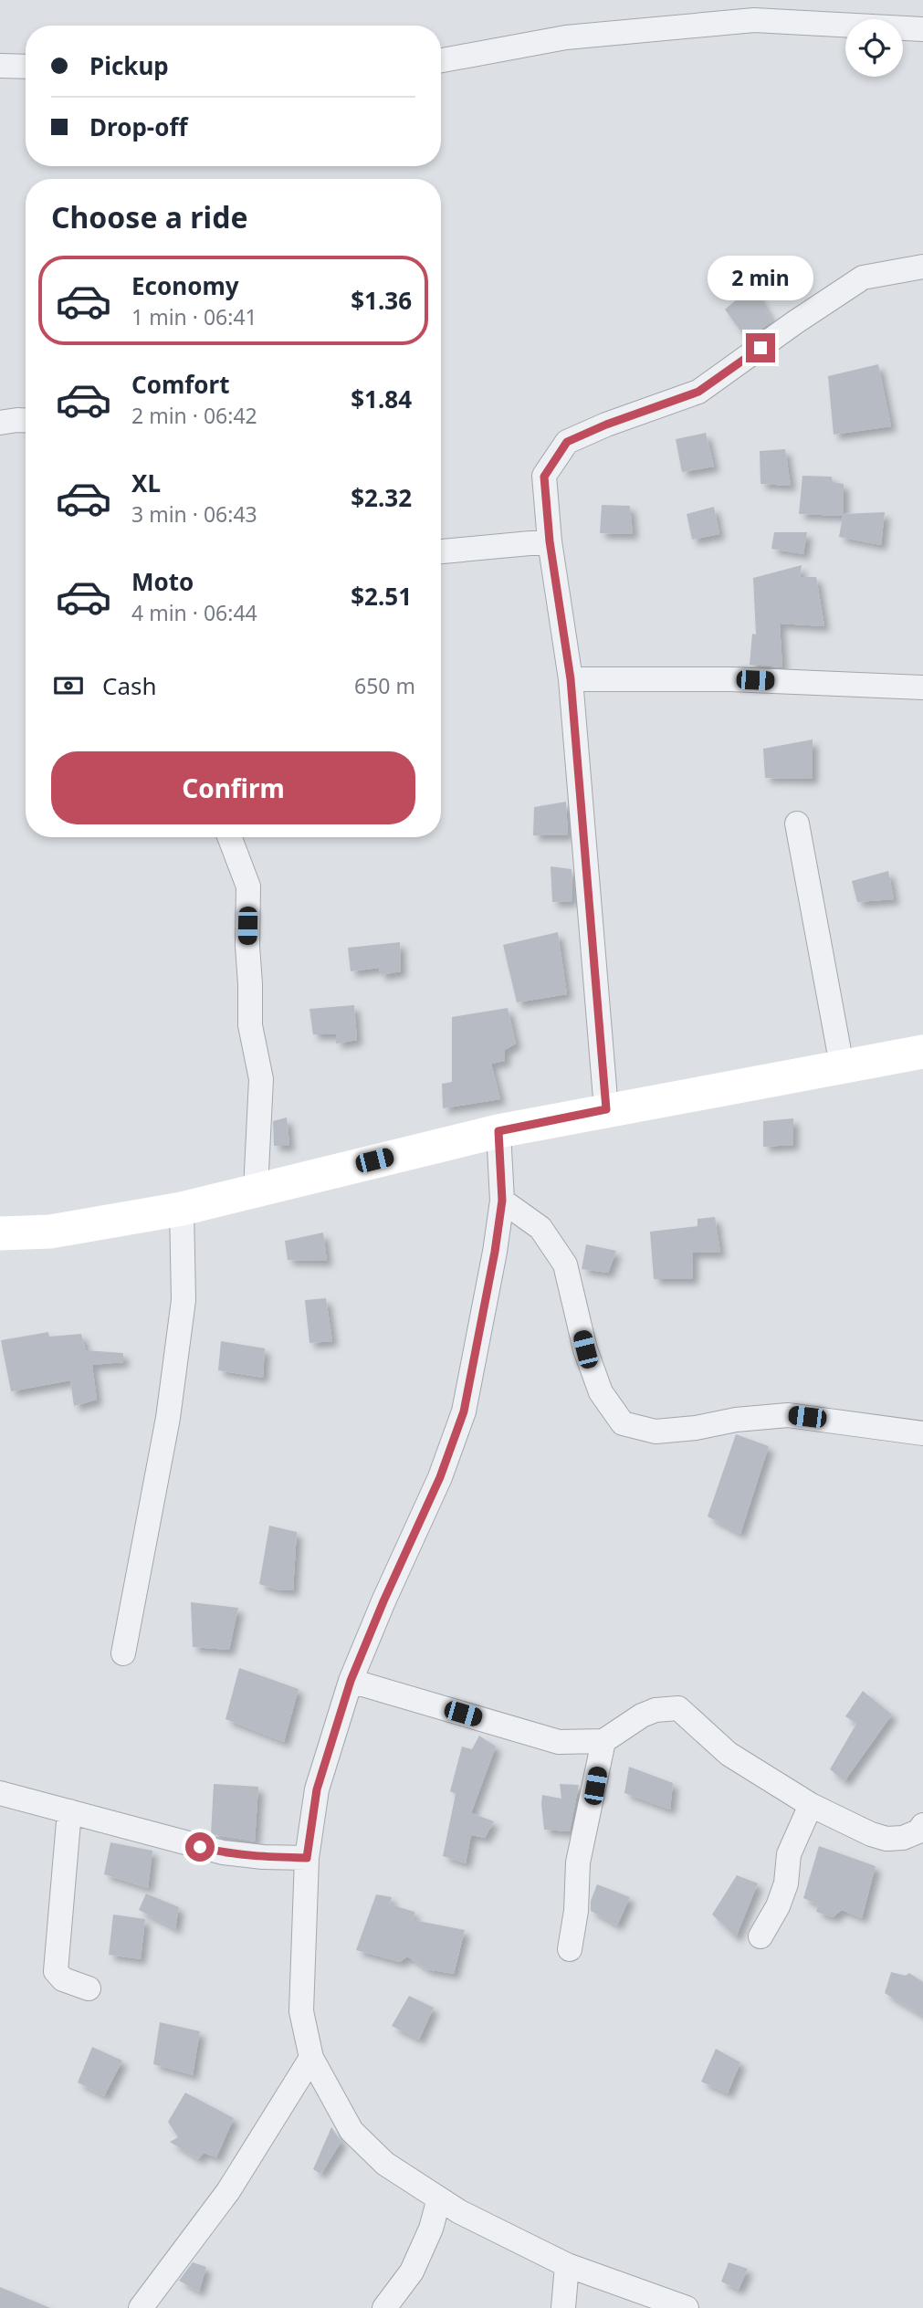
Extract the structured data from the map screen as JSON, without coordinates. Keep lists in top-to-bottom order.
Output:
{
  "page": {
    "banner": ["Pickup", "Drop-off"],
    "heading": "Choose a ride",
    "bubble": "2 min",
    "list": [
      {
        "name": "Economy",
        "note": "1 min · 06:41",
        "value": "$1.36"
      },
      {
        "name": "Comfort",
        "note": "2 min · 06:42",
        "value": "$1.84"
      },
      {
        "name": "XL",
        "note": "3 min · 06:43",
        "value": "$2.32"
      },
      {
        "name": "Moto",
        "note": "4 min · 06:44",
        "value": "$2.51"
      }
    ],
    "pay": ["Cash", "650 m"],
    "buttons": "Confirm"
  }
}
